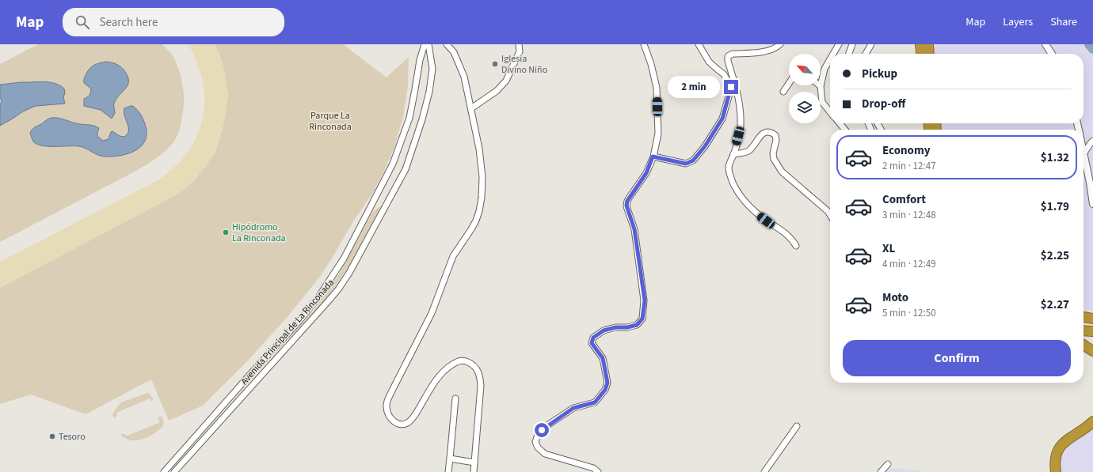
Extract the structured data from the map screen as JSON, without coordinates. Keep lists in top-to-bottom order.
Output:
{
  "streets": {
    "street": ["Avenida Principal de La Rinconada"]
  },
  "parks": ["Parque La Rinconada"],
  "places": ["Iglesia Divino Niño", "Hipódromo La Rinconada", "Tesoro"],
  "north": "top left",
  "page": {
    "header": "Map",
    "search": "Search here",
    "nav": ["Map", "Layers", "Share"],
    "banner": ["Pickup", "Drop-off"],
    "bubble": "2 min",
    "list": [
      {
        "name": "Economy",
        "note": "2 min · 12:47",
        "value": "$1.32"
      },
      {
        "name": "Comfort",
        "note": "3 min · 12:48",
        "value": "$1.79"
      },
      {
        "name": "XL",
        "note": "4 min · 12:49",
        "value": "$2.25"
      },
      {
        "name": "Moto",
        "note": "5 min · 12:50",
        "value": "$2.27"
      }
    ],
    "buttons": "Confirm"
  }
}
